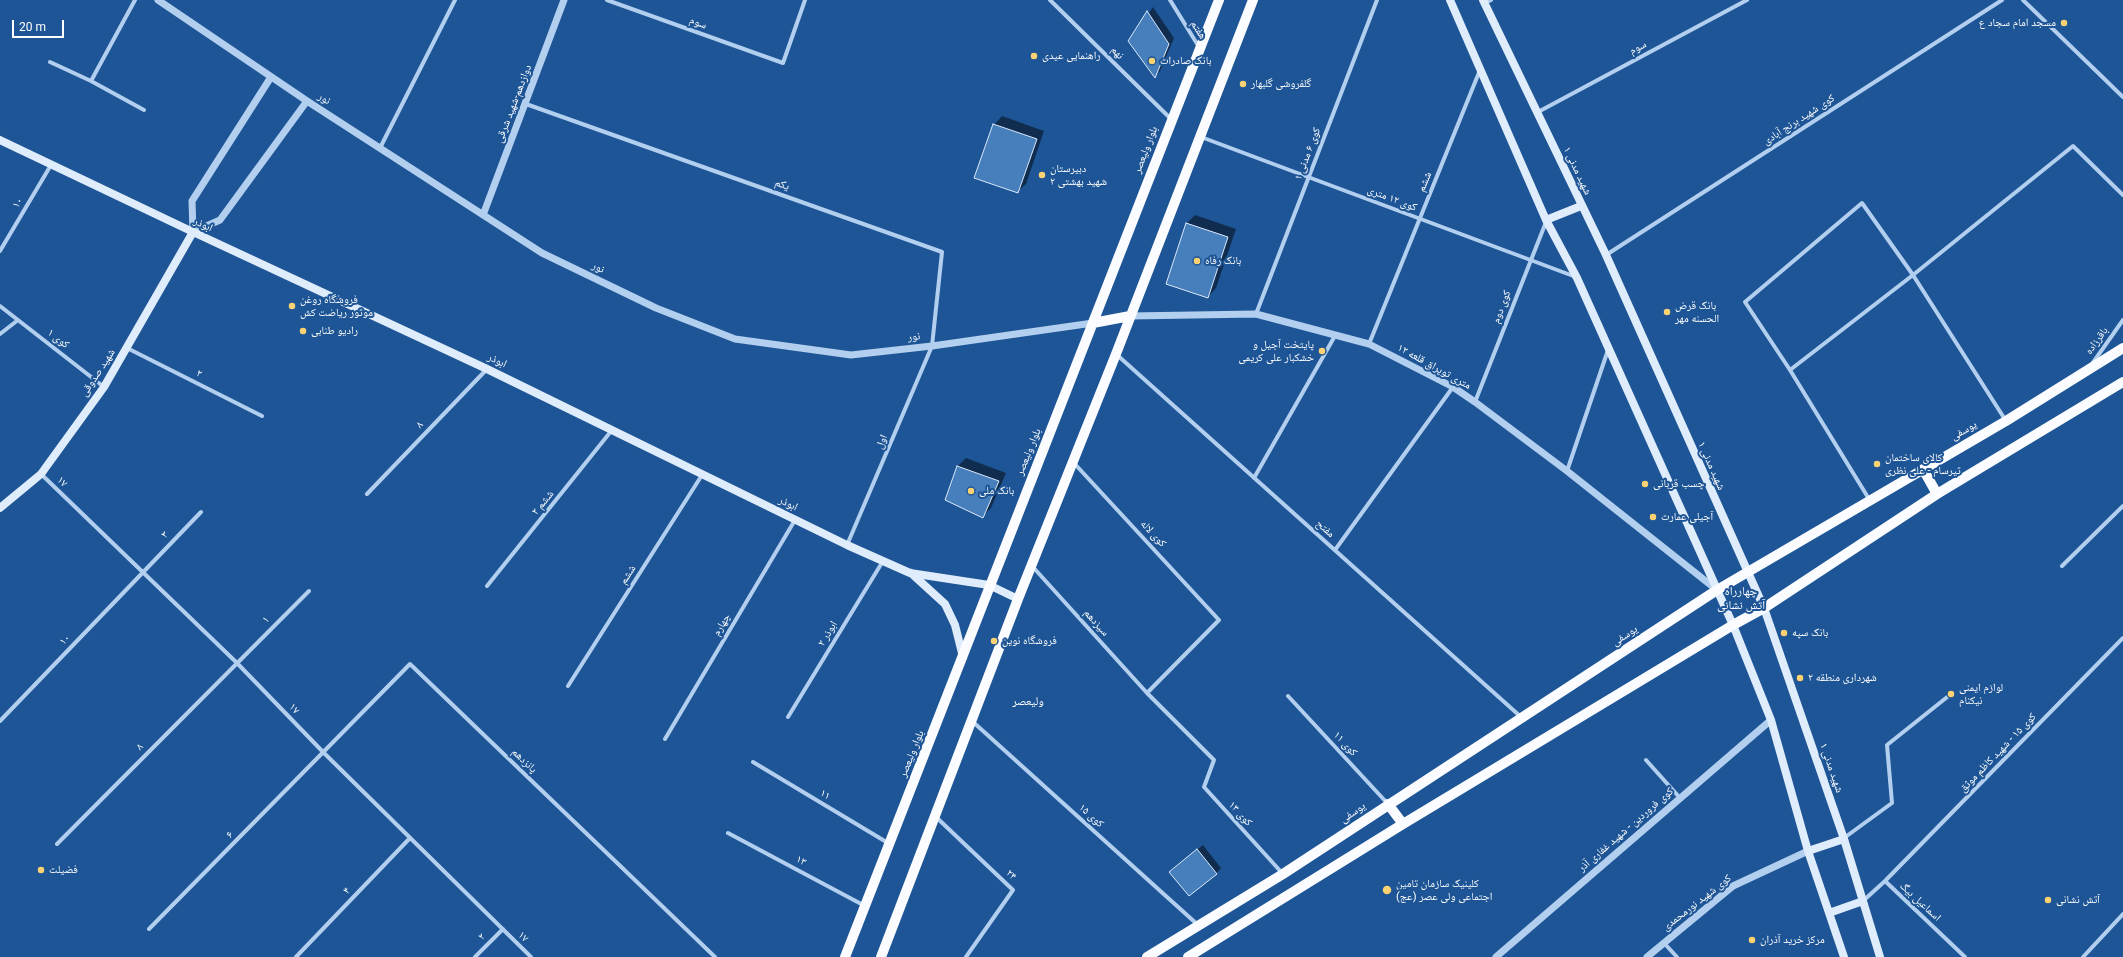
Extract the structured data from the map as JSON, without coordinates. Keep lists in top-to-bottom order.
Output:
{
  "streets": {
    "main road": [
      "بلوار ولیعصر",
      "شهید مدنی ۱",
      "ابوذر",
      "شهید صدوقی",
      "یوسفی"
    ],
    "street": [
      "سوم",
      "هفتم",
      "نهم",
      "نور",
      "دوازدهم-شهید شرقی",
      "کوی شهید برنج آبادی",
      "کوی ۶ مدنی ۱",
      "ششم",
      "یکم",
      "کوی ۱۲ متری",
      "۱۰",
      "کوی دوم",
      "کوی ۱",
      "باقرزاده",
      "۱۲ متری توپراق قلعه",
      "۲",
      "۸",
      "اول",
      "۱۷",
      "ششم ۲",
      "مفتح",
      "کوی لاله",
      "۳",
      "۱",
      "سیزدهم",
      "چهارم",
      "۲ ابوذر",
      "کوی ۱۱",
      "کوی ۱۵ - شهید کاظم موثق",
      "پانزدهم",
      "۱۱",
      "کوی ۱۳",
      "کوی ۱۵",
      "کوی فروردین - شهید غفاری آذر",
      "۶",
      "۱۳",
      "۲۴",
      "۴",
      "اسماعیل بیگ",
      "کوی شهید نورمحمدی"
    ]
  },
  "crossings": [
    ["سوم", "شهید مدنی ۱"],
    ["هفتم", "بلوار ولیعصر"],
    ["نهم", "بلوار ولیعصر"],
    ["نور", "دوازدهم-شهید شرقی"],
    ["نور", "بلوار ولیعصر"],
    ["نور", "یکم"],
    ["نور", "اول"],
    ["دوازدهم-شهید شرقی", "یکم"],
    ["کوی شهید برنج آبادی", "شهید مدنی ۱"],
    ["بلوار ولیعصر", "ابوذر"],
    ["بلوار ولیعصر", "۱۱"],
    ["بلوار ولیعصر", "۱۳"],
    ["کوی ۶ مدنی ۱", "کوی ۱۲ متری"],
    ["کوی ۶ مدنی ۱", "۱۲ متری توپراق قلعه"],
    ["شهید مدنی ۱", "یوسفی"],
    ["شهید مدنی ۱", "اسماعیل بیگ"],
    ["ششم", "کوی ۱۲ متری"],
    ["ششم", "ابوذر"],
    ["ششم", "۱۲ متری توپراق قلعه"],
    ["یکم", "اول"],
    ["کوی ۱۲ متری", "کوی دوم"],
    ["۱۰", "ابوذر"],
    ["۱۰", "۱۷"],
    ["۱۰", "۳"],
    ["ابوذر", "شهید صدوقی"],
    ["ابوذر", "۸"],
    ["ابوذر", "اول"],
    ["ابوذر", "ششم ۲"],
    ["ابوذر", "چهارم"],
    ["ابوذر", "۲ ابوذر"],
    ["کوی دوم", "۱۲ متری توپراق قلعه"],
    ["کوی ۱", "شهید صدوقی"],
    ["باقرزاده", "یوسفی"],
    ["۱۲ متری توپراق قلعه", "یوسفی"],
    ["شهید صدوقی", "۲"],
    ["شهید صدوقی", "۱۷"],
    ["۲", "۱۷"],
    ["۸", "۱۷"],
    ["۸", "۱"],
    ["یوسفی", "مفتح"],
    ["یوسفی", "کوی ۱۱"],
    ["یوسفی", "کوی ۱۳"],
    ["یوسفی", "کوی ۱۵"],
    ["۱۷", "۳"],
    ["۱۷", "۱"],
    ["۱۷", "پانزدهم"],
    ["۱۷", "۶"],
    ["۱۷", "۴"],
    ["کوی لاله", "سیزدهم"],
    ["سیزدهم", "کوی ۱۳"],
    ["کوی ۱۵ - شهید کاظم موثق", "اسماعیل بیگ"],
    ["پانزدهم", "۶"]
  ],
  "districts": ["چهارراه آتش نشانی", "ولیعصر"],
  "places": [
    "مسجد امام سجاد ع",
    "راهنمایی عیدی",
    "بانک صادرات",
    "گلفروشی گلبهار",
    "دبیرستان شهید بهشتی ۲",
    "بانک رفاه",
    "فروشگاه روغن موتور ریاضت کش",
    "بانک قرض الحسنه مهر",
    "رادیو طنابی",
    "پایتخت آجیل و خشکبار علی کریمی",
    "کالای ساختمان تیرسام - علی نظری",
    "چسب قربانی",
    "بانک ملی",
    "آجیلی عمارت",
    "بانک سپه",
    "فروشگاه نوین",
    "شهرداری منطقه ۲",
    "لوازم ایمنی نیکنام",
    "فضیلت",
    "کلینیک سازمان تامین اجتماعی ولی عصر (عج)",
    "آتش نشانی",
    "مرکز خرید آذران"
  ],
  "scale_bar": "20 m"
}
